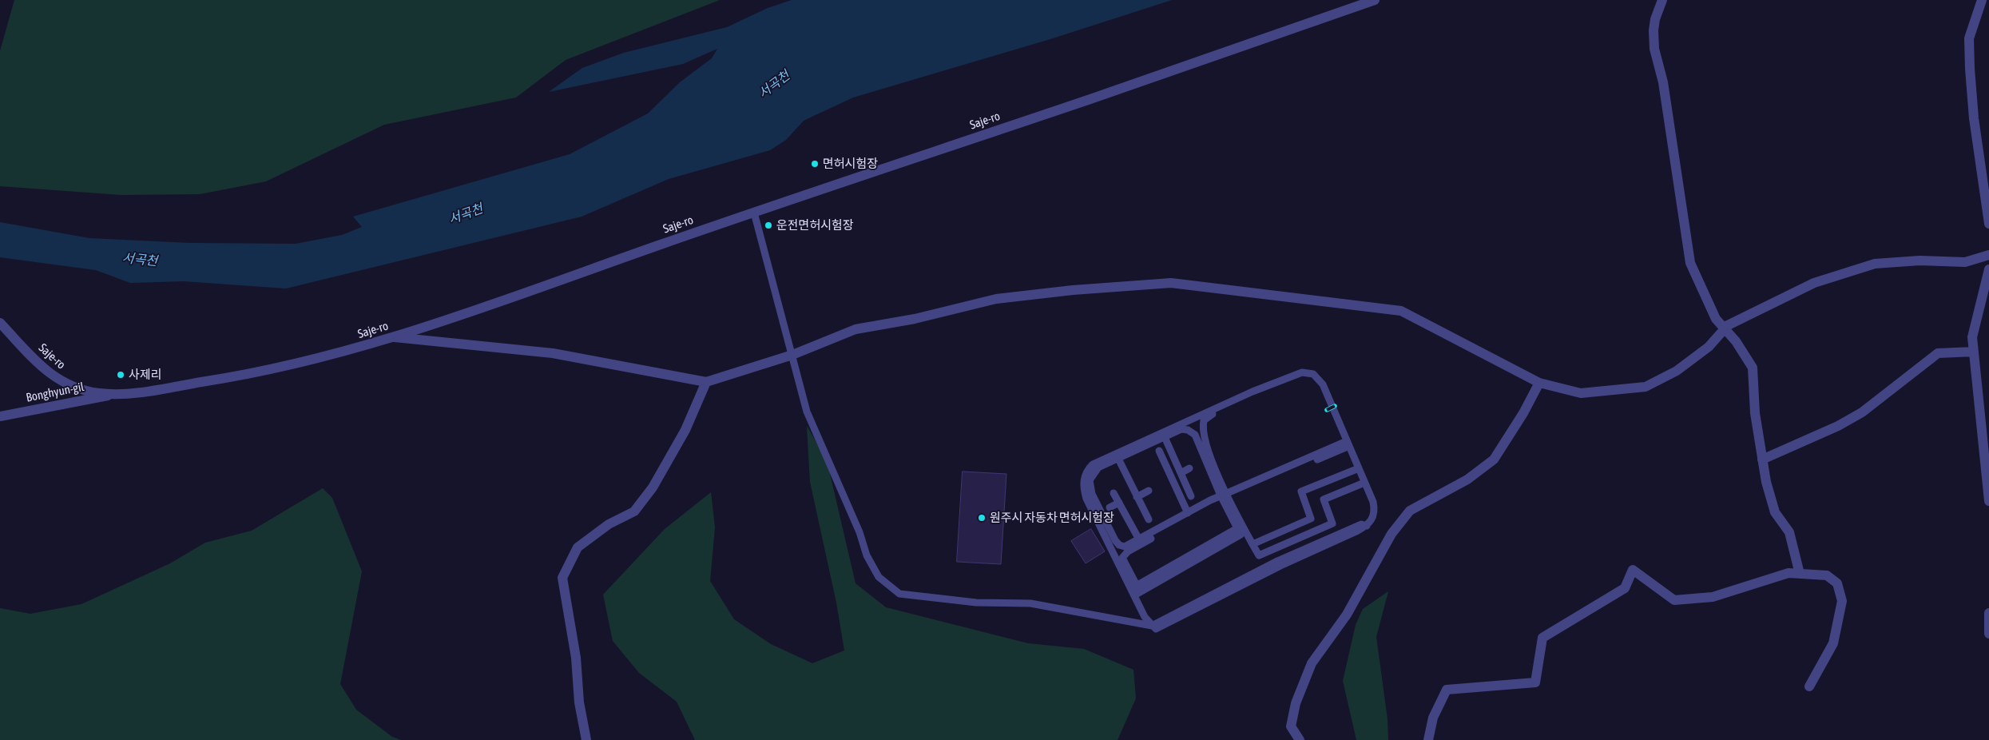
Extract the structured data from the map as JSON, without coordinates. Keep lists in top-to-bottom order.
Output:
{
  "streets": {
    "street": ["Saje-ro", "Bonghyun-gil"]
  },
  "crossings": [
    ["Saje-ro", "Bonghyun-gil"]
  ],
  "water": ["서곡천"],
  "places": [
    "면허시험장",
    "운전면허시험장",
    "사제리",
    "원주시 자동차 면허시험장"
  ]
}
